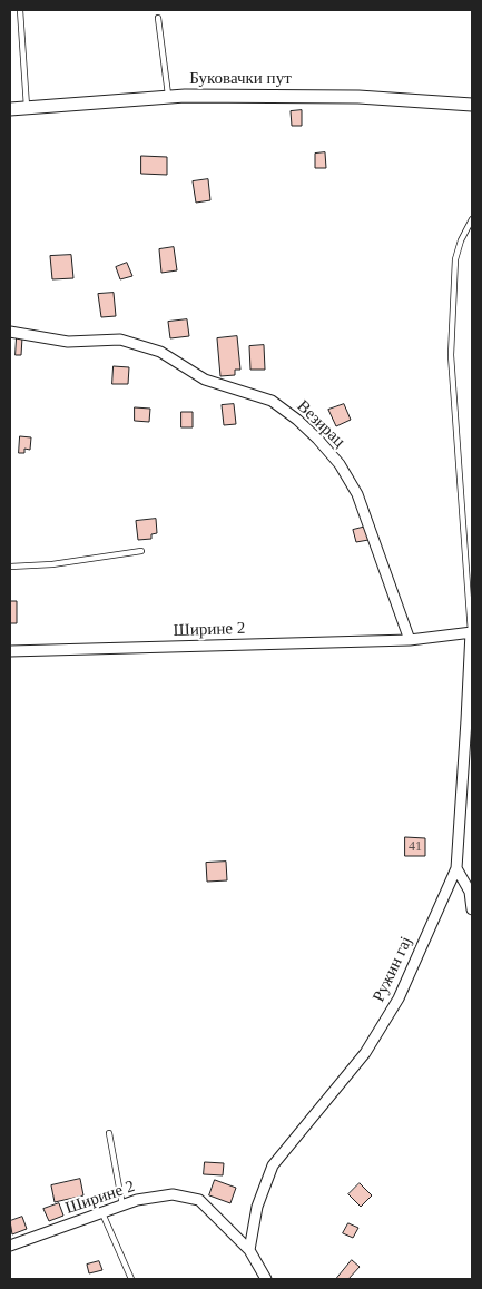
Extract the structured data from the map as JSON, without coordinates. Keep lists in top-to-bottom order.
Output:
{
  "streets": {
    "street": [
      "Буковачки пут",
      "Везирац",
      "Ширине 2",
      "Ружин гај"
    ]
  },
  "crossings": [
    ["Везирац", "Ширине 2"],
    ["Ширине 2", "Ружин гај"]
  ],
  "house_numbers": ["41"]
}
